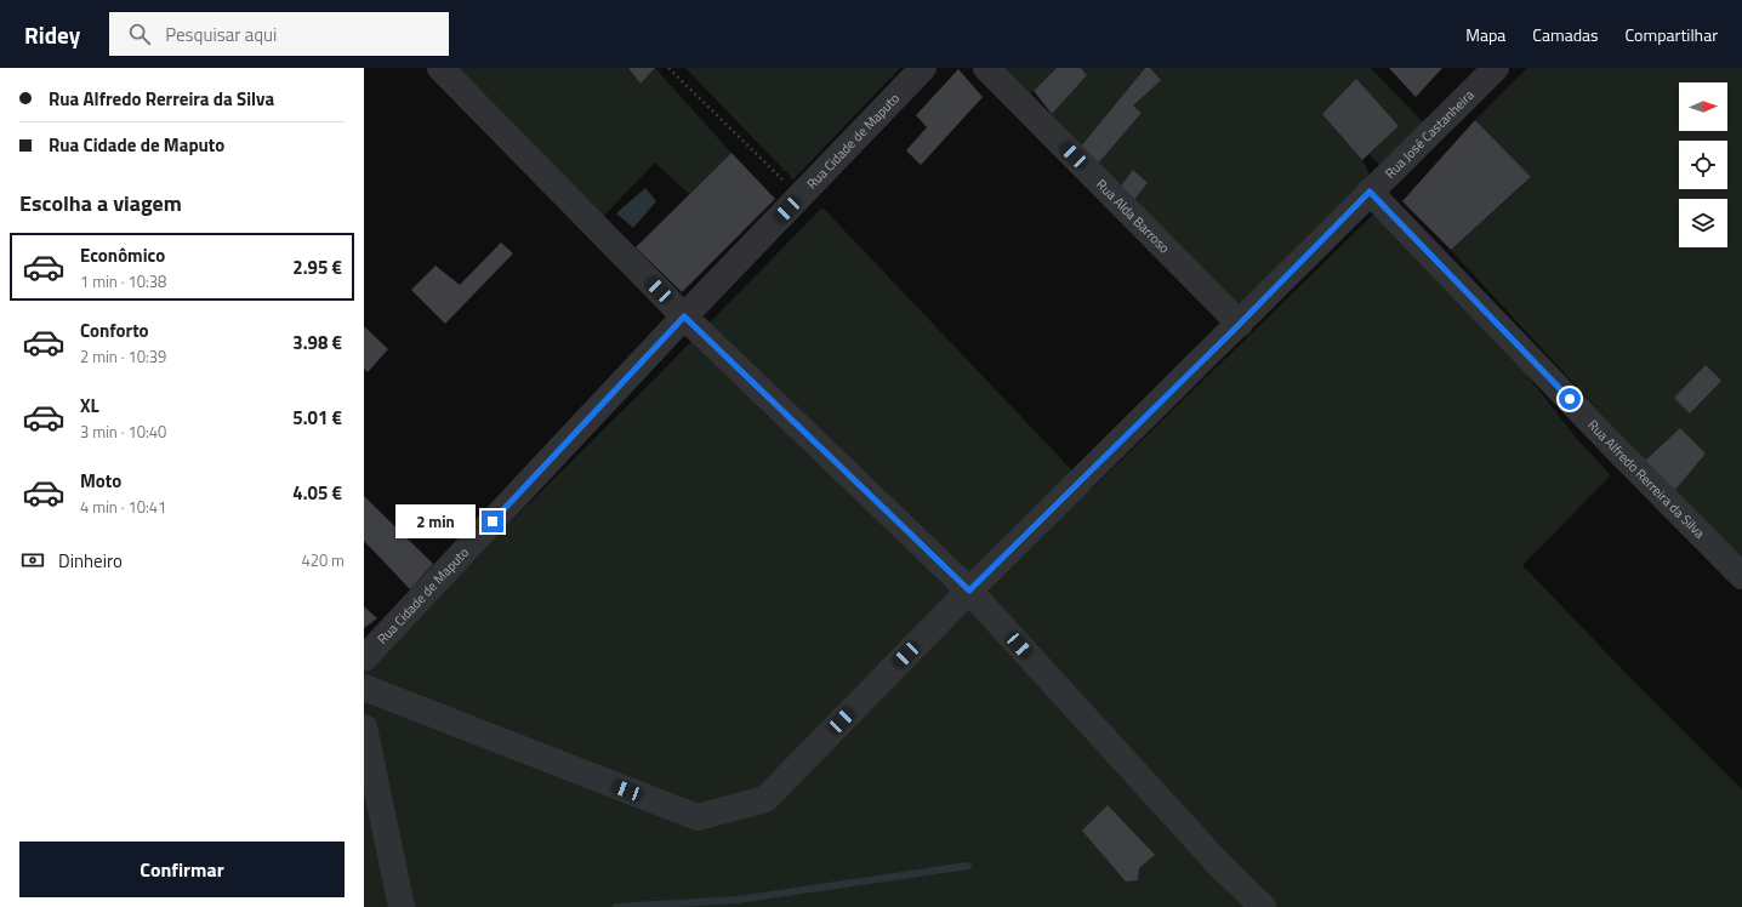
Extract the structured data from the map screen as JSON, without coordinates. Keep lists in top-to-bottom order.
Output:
{
  "streets": {
    "street": [
      "Rua José Castanheira",
      "Rua Cidade de Maputo",
      "Rua Alda Barroso",
      "Rua Alfredo Rerreira da Silva"
    ]
  },
  "crossings": [
    ["Rua José Castanheira", "Rua Alda Barroso"],
    ["Rua José Castanheira", "Rua Alfredo Rerreira da Silva"]
  ],
  "north": "right",
  "page": {
    "header": "Ridey",
    "search": "Pesquisar aqui",
    "nav": ["Mapa", "Camadas", "Compartilhar"],
    "banner": ["Rua Alfredo Rerreira da Silva", "Rua Cidade de Maputo"],
    "heading": "Escolha a viagem",
    "list": [
      {
        "name": "Econômico",
        "note": "1 min · 10:38",
        "value": "2.95 €"
      },
      {
        "name": "Conforto",
        "note": "2 min · 10:39",
        "value": "3.98 €"
      },
      {
        "name": "XL",
        "note": "3 min · 10:40",
        "value": "5.01 €"
      },
      {
        "name": "Moto",
        "note": "4 min · 10:41",
        "value": "4.05 €"
      }
    ],
    "bubble": "2 min",
    "pay": ["Dinheiro", "420 m"],
    "buttons": "Confirmar"
  }
}
